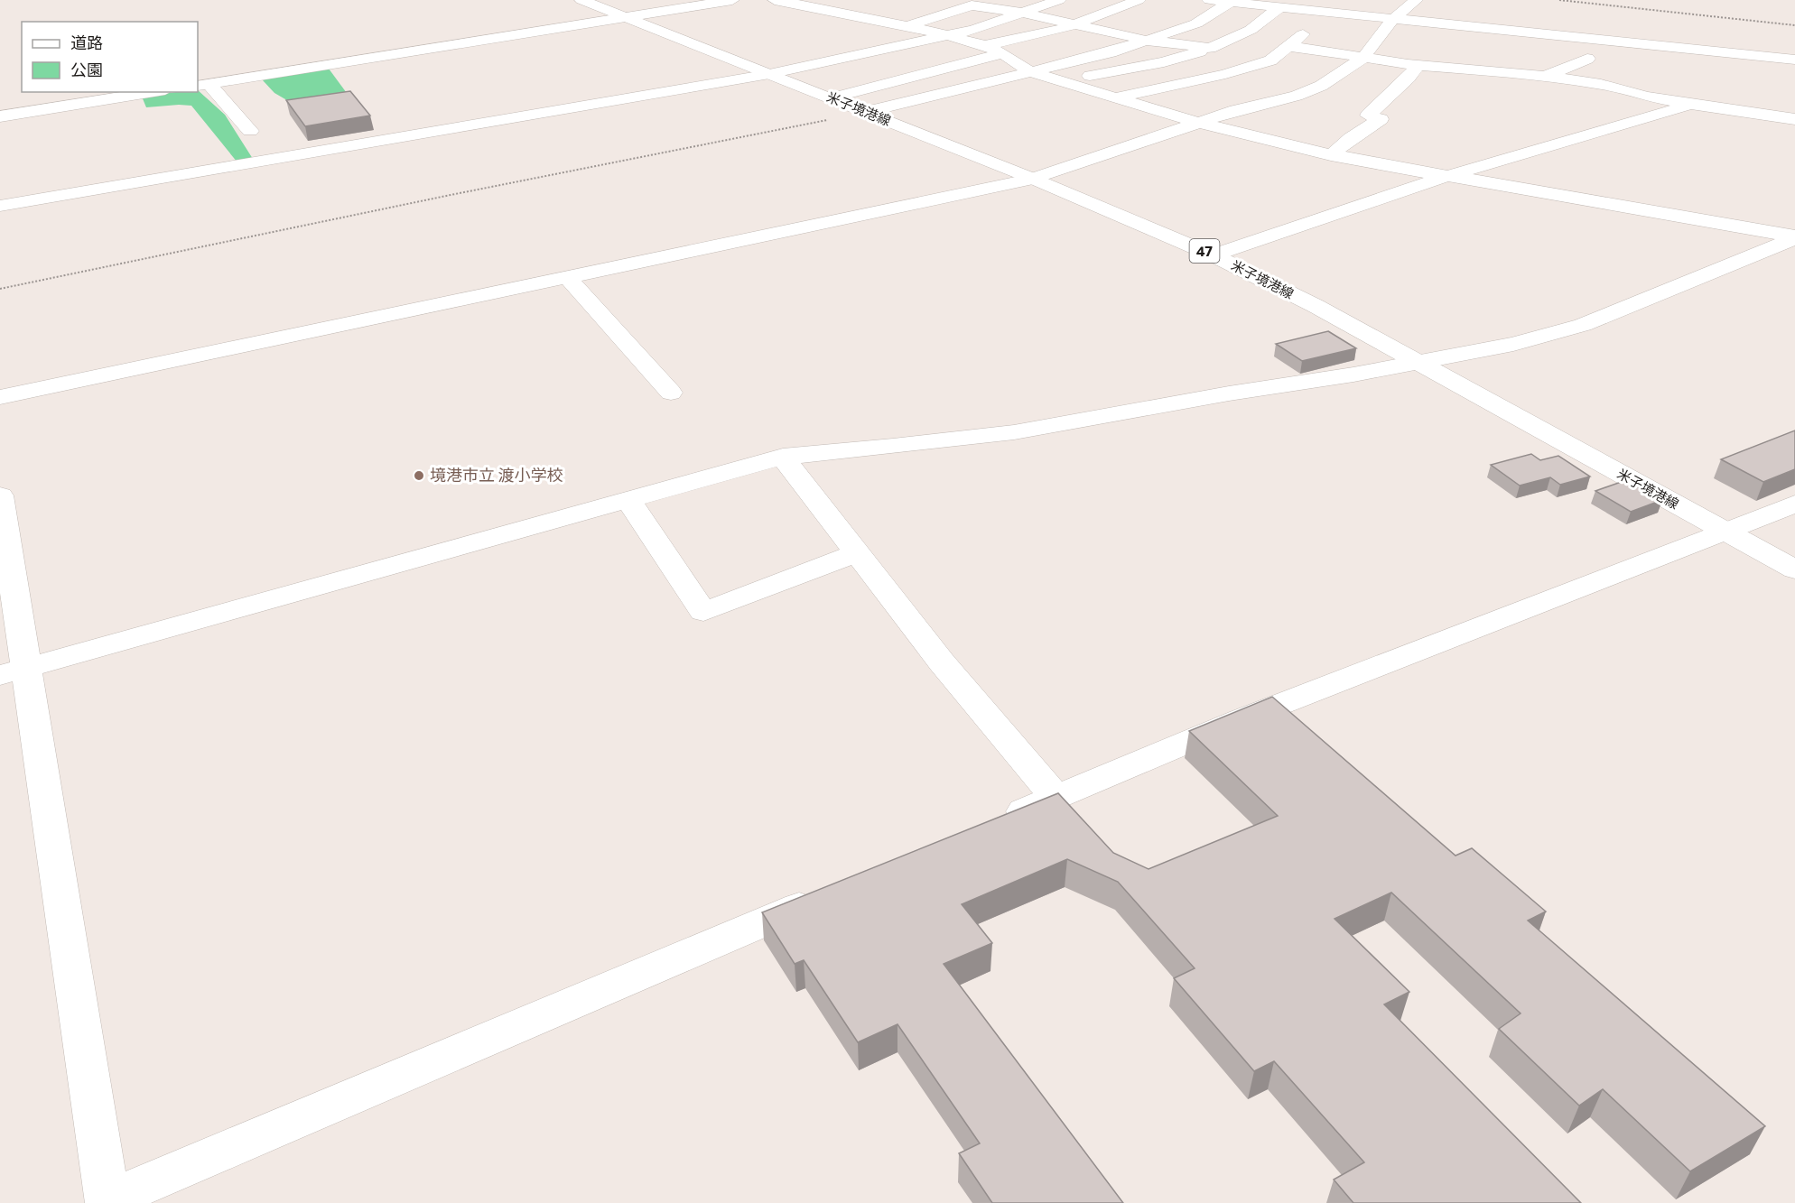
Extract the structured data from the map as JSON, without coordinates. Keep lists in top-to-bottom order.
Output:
{
  "streets": {
    "street": ["米子境港線", "47"]
  },
  "places": ["境港市立 渡小学校"],
  "legend": ["道路", "公園"]
}
